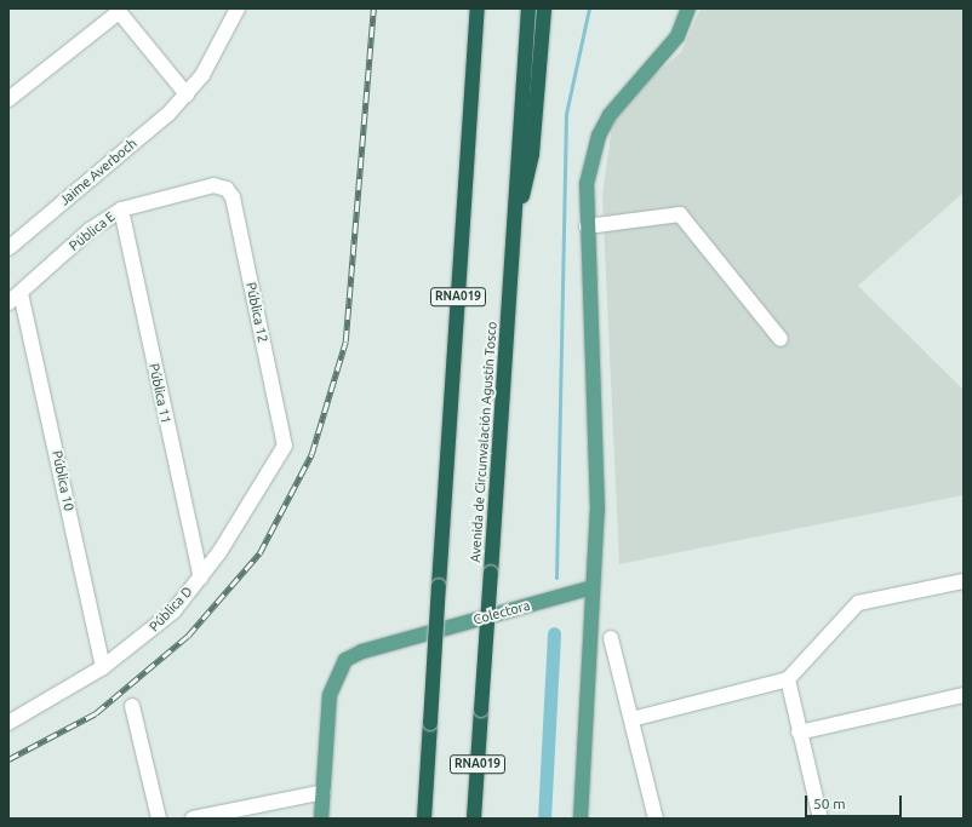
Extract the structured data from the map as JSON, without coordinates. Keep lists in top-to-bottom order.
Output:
{
  "streets": {
    "highway": ["RNA019", "Avenida de Circunvalación Agustín Tosco"],
    "main road": ["Colectora"],
    "street": [
      "Jaime Averboch",
      "Pública E",
      "Pública 12",
      "Pública 11",
      "Pública 10",
      "Pública D"
    ]
  },
  "crossings": [
    ["Pública E", "Pública 12"],
    ["Pública E", "Pública 11"],
    ["Pública E", "Pública 10"],
    ["Pública 12", "Pública D"],
    ["Pública 11", "Pública D"],
    ["Pública 10", "Pública D"]
  ],
  "scale_bar": "50 m"
}
